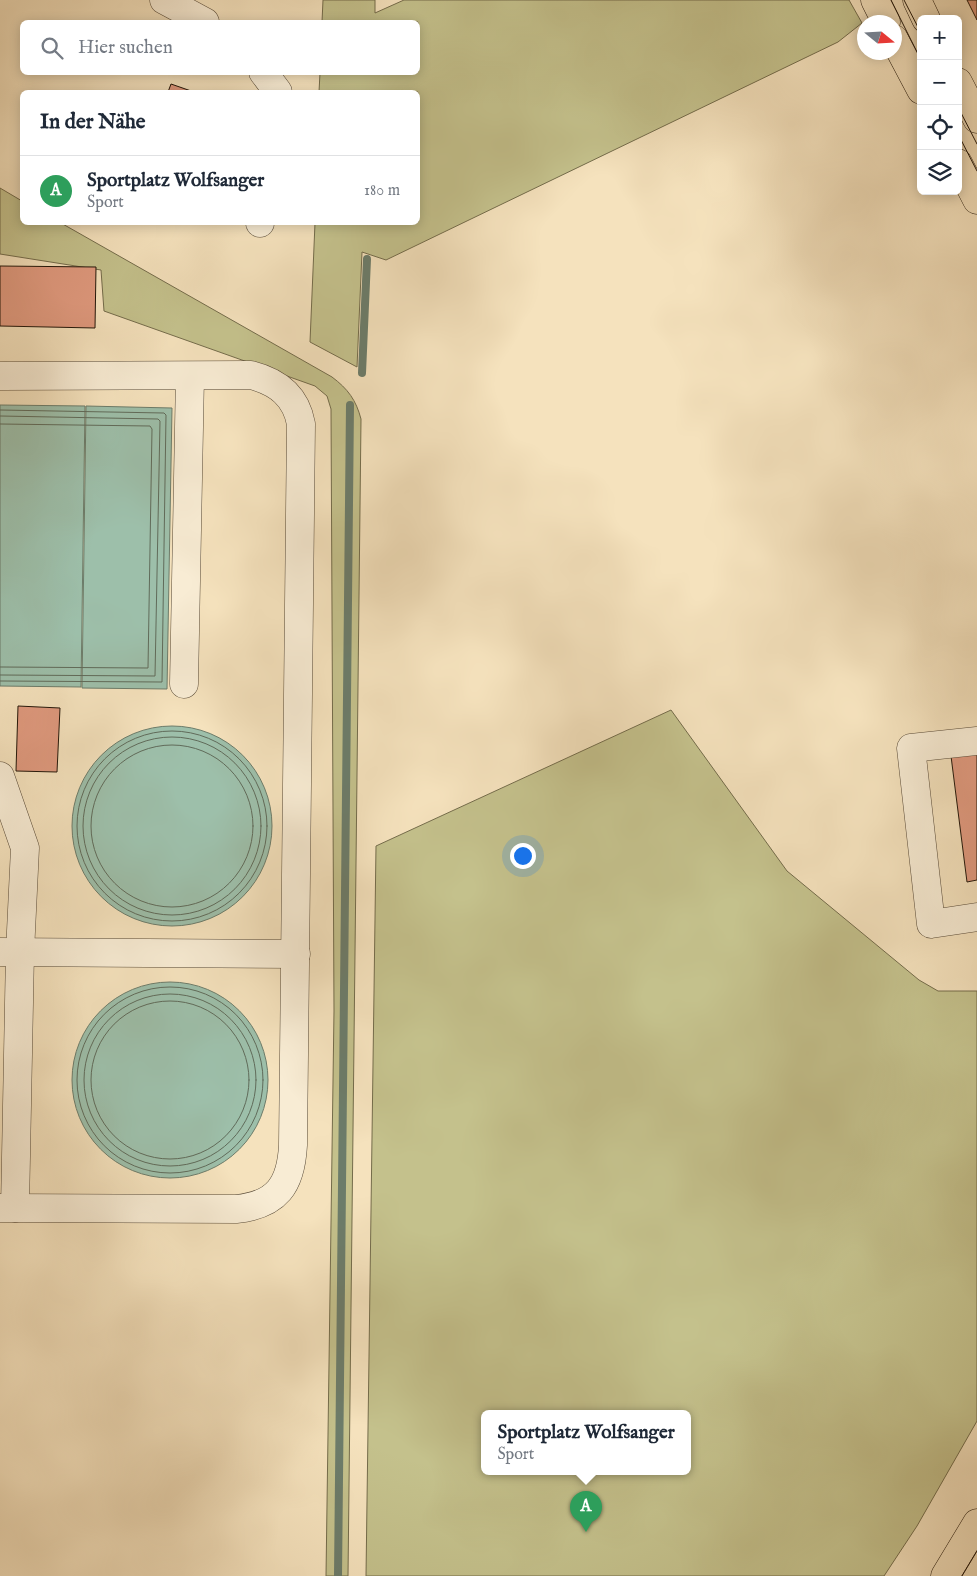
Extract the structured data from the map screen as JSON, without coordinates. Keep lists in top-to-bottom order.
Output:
{
  "north": "right",
  "page": {
    "map_buttons": ["+", "−"],
    "search": "Hier suchen",
    "heading": "In der Nähe",
    "list": [
      {
        "mark": "A",
        "name": "Sportplatz Wolfsanger",
        "note": "Sport",
        "value": "180 m"
      }
    ],
    "popup": ["Sportplatz Wolfsanger", "Sport"],
    "pins": "A"
  }
}
